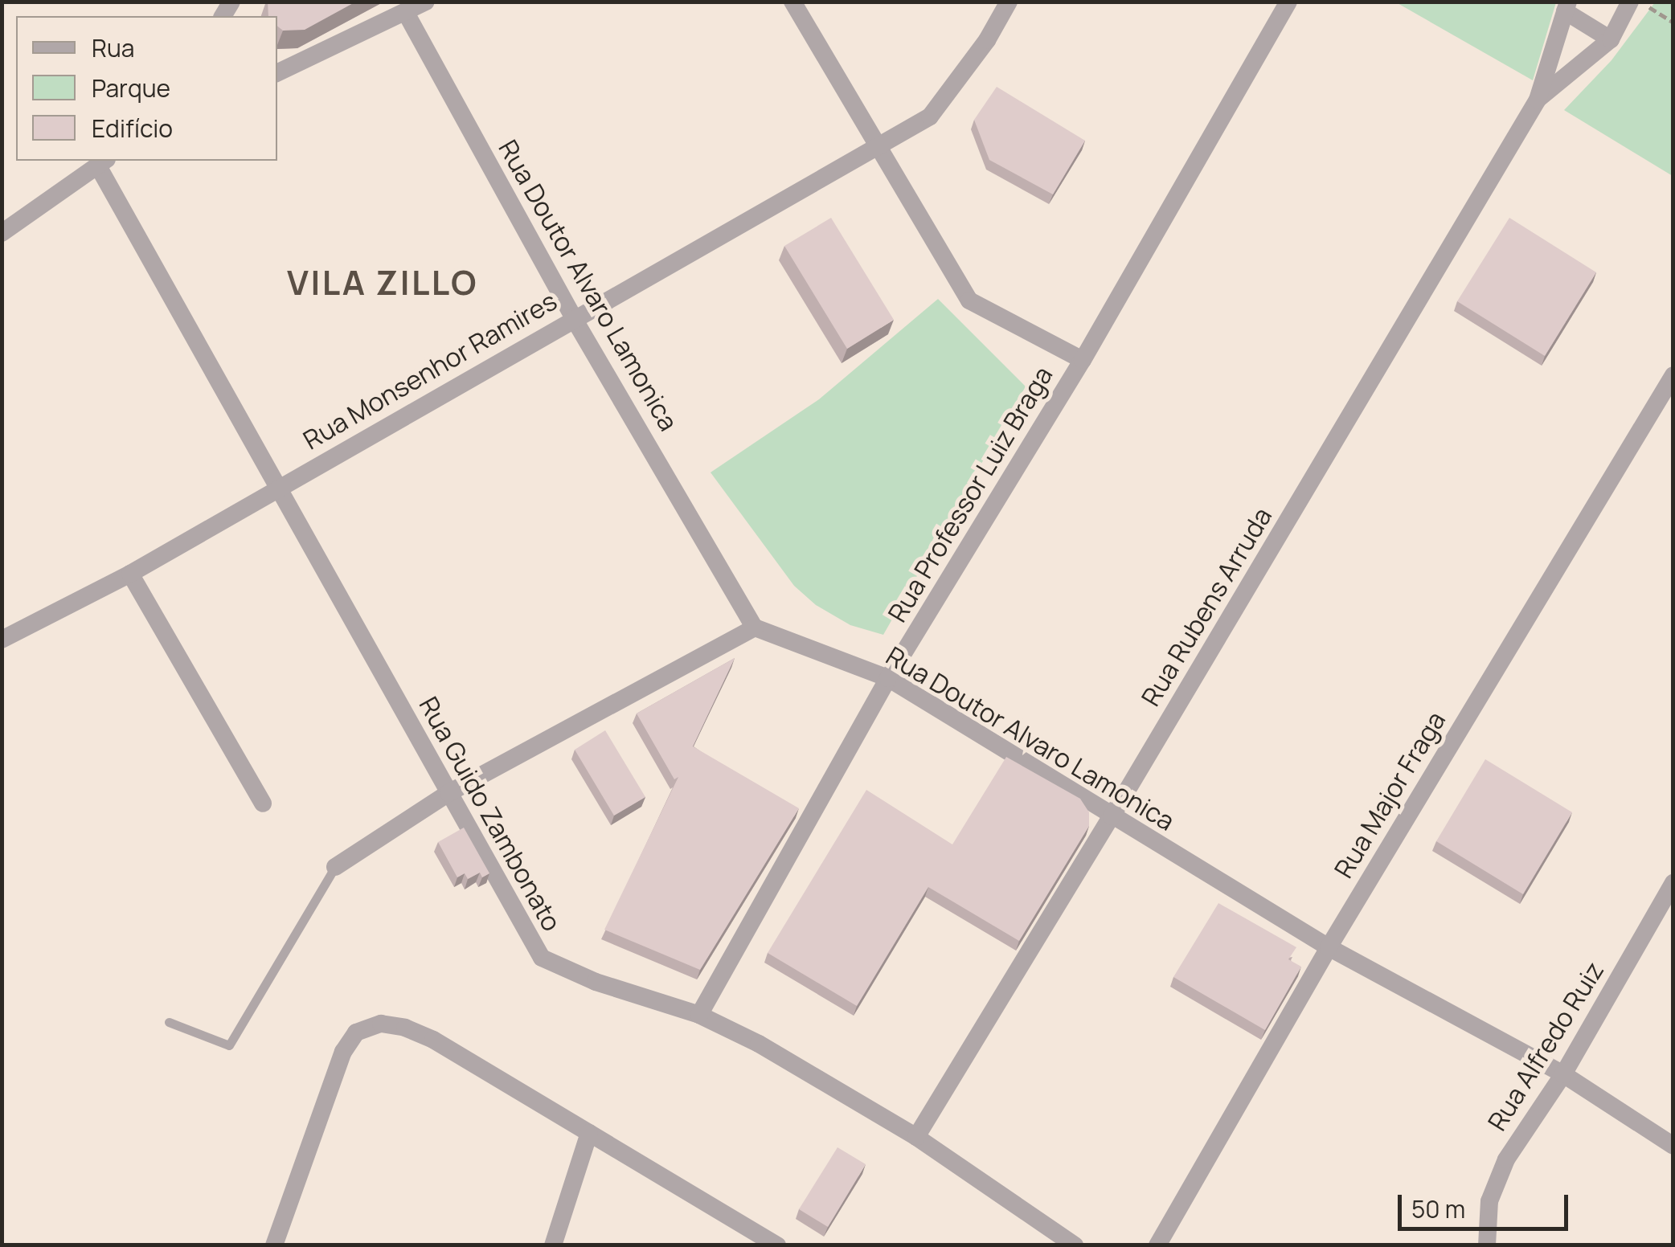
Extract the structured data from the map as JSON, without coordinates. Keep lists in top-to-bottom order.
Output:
{
  "streets": {
    "street": [
      "Rua Doutor Alvaro Lamonica",
      "Rua Monsenhor Ramires",
      "Rua Professor Luiz Braga",
      "Rua Rubens Arruda",
      "Rua Major Fraga",
      "Rua Guido Zambonato",
      "Rua Alfredo Ruiz"
    ]
  },
  "crossings": [
    ["Rua Doutor Alvaro Lamonica", "Rua Monsenhor Ramires"],
    ["Rua Doutor Alvaro Lamonica", "Rua Professor Luiz Braga"],
    ["Rua Doutor Alvaro Lamonica", "Rua Rubens Arruda"],
    ["Rua Doutor Alvaro Lamonica", "Rua Major Fraga"],
    ["Rua Doutor Alvaro Lamonica", "Rua Alfredo Ruiz"],
    ["Rua Monsenhor Ramires", "Rua Guido Zambonato"],
    ["Rua Professor Luiz Braga", "Rua Guido Zambonato"],
    ["Rua Rubens Arruda", "Rua Guido Zambonato"]
  ],
  "districts": ["VILA ZILLO"],
  "legend": ["Rua", "Parque", "Edifício"],
  "scale_bar": "50 m"
}
